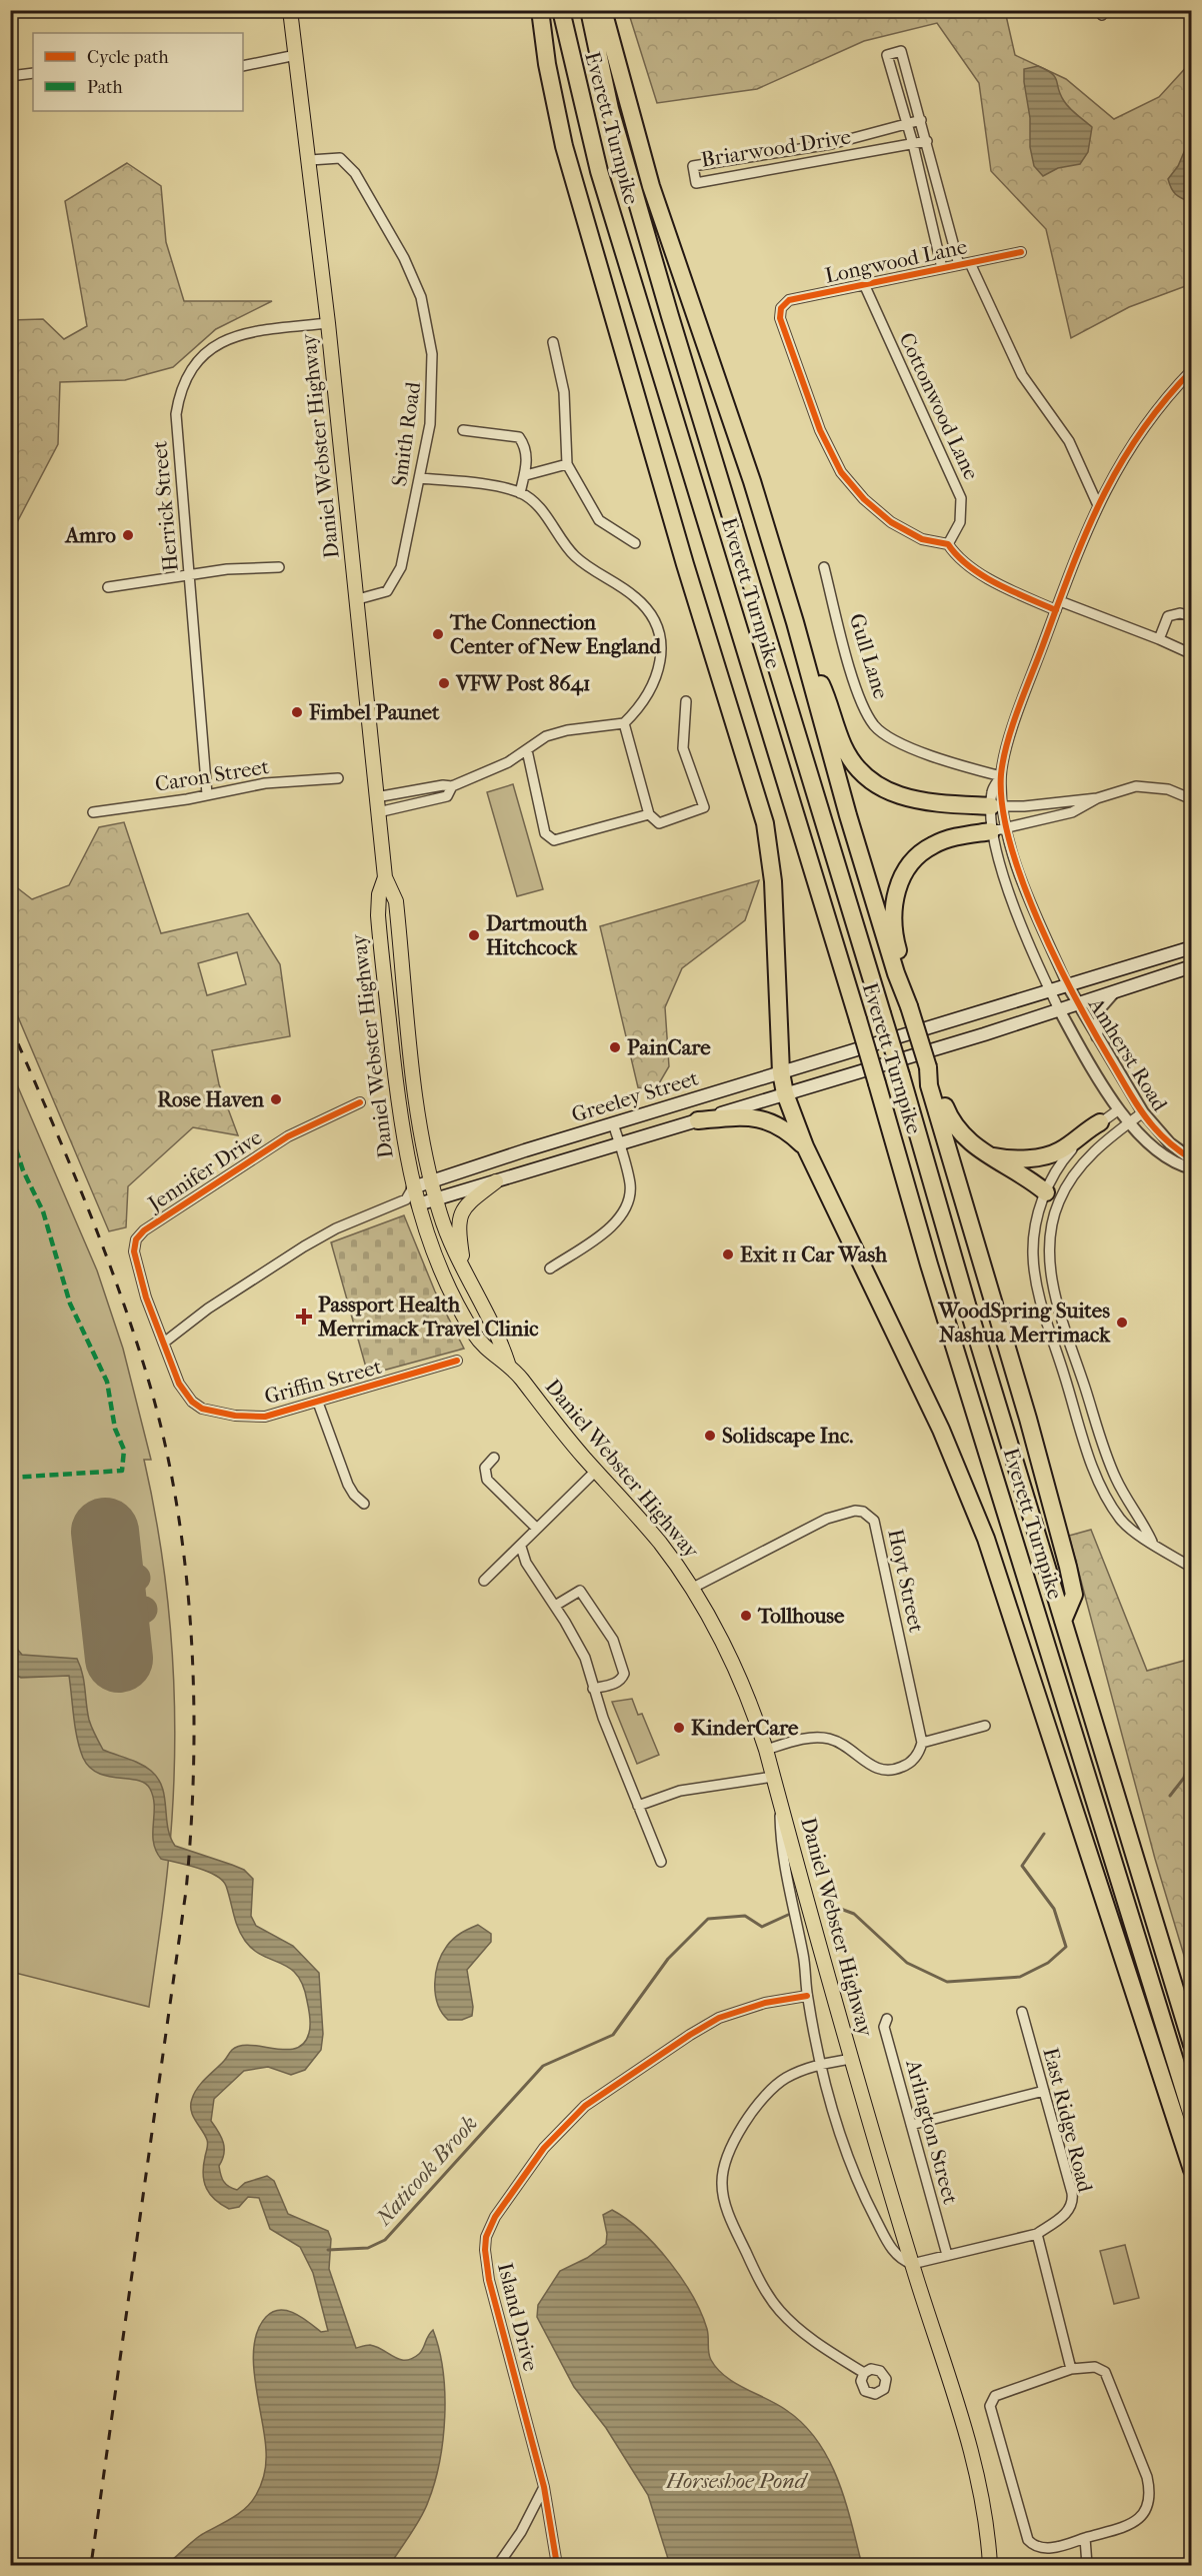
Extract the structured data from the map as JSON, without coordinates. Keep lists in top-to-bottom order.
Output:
{
  "streets": {
    "highway": ["Everett Turnpike"],
    "main road": ["Daniel Webster Highway", "Greeley Street"],
    "street": [
      "Briarwood Drive",
      "Longwood Lane",
      "Cottonwood Lane",
      "Smith Road",
      "Herrick Street",
      "Gull Lane",
      "Caron Street",
      "Amherst Road",
      "Jennifer Drive",
      "Griffin Street",
      "Hoyt Street",
      "East Ridge Road",
      "Arlington Street",
      "Island Drive"
    ]
  },
  "crossings": [
    ["Longwood Lane", "Cottonwood Lane"],
    ["Smith Road", "Daniel Webster Highway"],
    ["Daniel Webster Highway", "Herrick Street"],
    ["Daniel Webster Highway", "Greeley Street"],
    ["Daniel Webster Highway", "Hoyt Street"],
    ["Daniel Webster Highway", "East Ridge Road"],
    ["Herrick Street", "Caron Street"],
    ["Amherst Road", "Greeley Street"],
    ["Greeley Street", "Jennifer Drive"],
    ["Greeley Street", "Griffin Street"],
    ["Jennifer Drive", "Griffin Street"],
    ["East Ridge Road", "Arlington Street"]
  ],
  "water": ["Naticook Brook", "Horseshoe Pond"],
  "places": {
    "other": [
      "Amro",
      "The Connection Center of New England",
      "VFW Post 8641",
      "Fimbel Paunet",
      "Dartmouth Hitchcock",
      "PainCare",
      "Rose Haven",
      "Exit 11 Car Wash",
      "WoodSpring Suites Nashua Merrimack",
      "Solidscape Inc.",
      "Tollhouse",
      "KinderCare"
    ],
    "health": ["Passport Health Merrimack Travel Clinic"]
  },
  "legend": ["Cycle path", "Path"]
}
